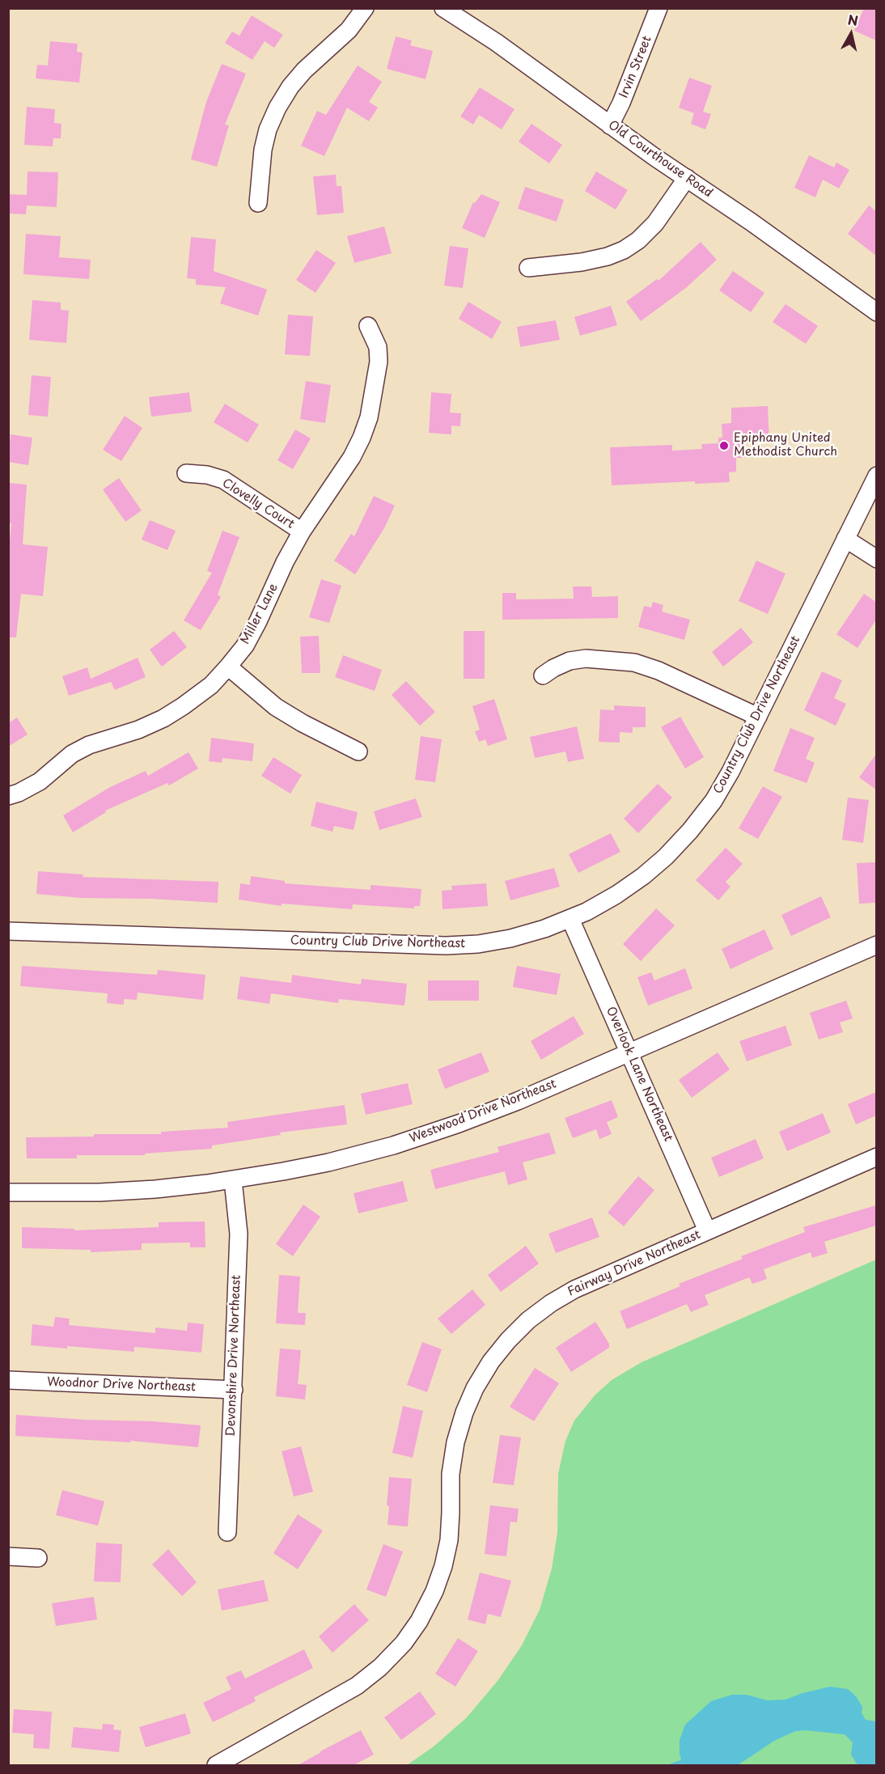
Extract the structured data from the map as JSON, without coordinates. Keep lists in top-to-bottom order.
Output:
{
  "streets": {
    "street": [
      "Irvin Street",
      "Old Courthouse Road",
      "Clovelly Court",
      "Miller Lane",
      "Country Club Drive Northeast",
      "Overlook Lane Northeast",
      "Westwood Drive Northeast",
      "Fairway Drive Northeast",
      "Devonshire Drive Northeast",
      "Woodnor Drive Northeast"
    ]
  },
  "crossings": [
    ["Irvin Street", "Old Courthouse Road"],
    ["Clovelly Court", "Miller Lane"],
    ["Country Club Drive Northeast", "Overlook Lane Northeast"],
    ["Overlook Lane Northeast", "Westwood Drive Northeast"],
    ["Overlook Lane Northeast", "Fairway Drive Northeast"],
    ["Westwood Drive Northeast", "Devonshire Drive Northeast"],
    ["Devonshire Drive Northeast", "Woodnor Drive Northeast"]
  ],
  "places": ["Epiphany United Methodist Church"],
  "north": "top"
}
